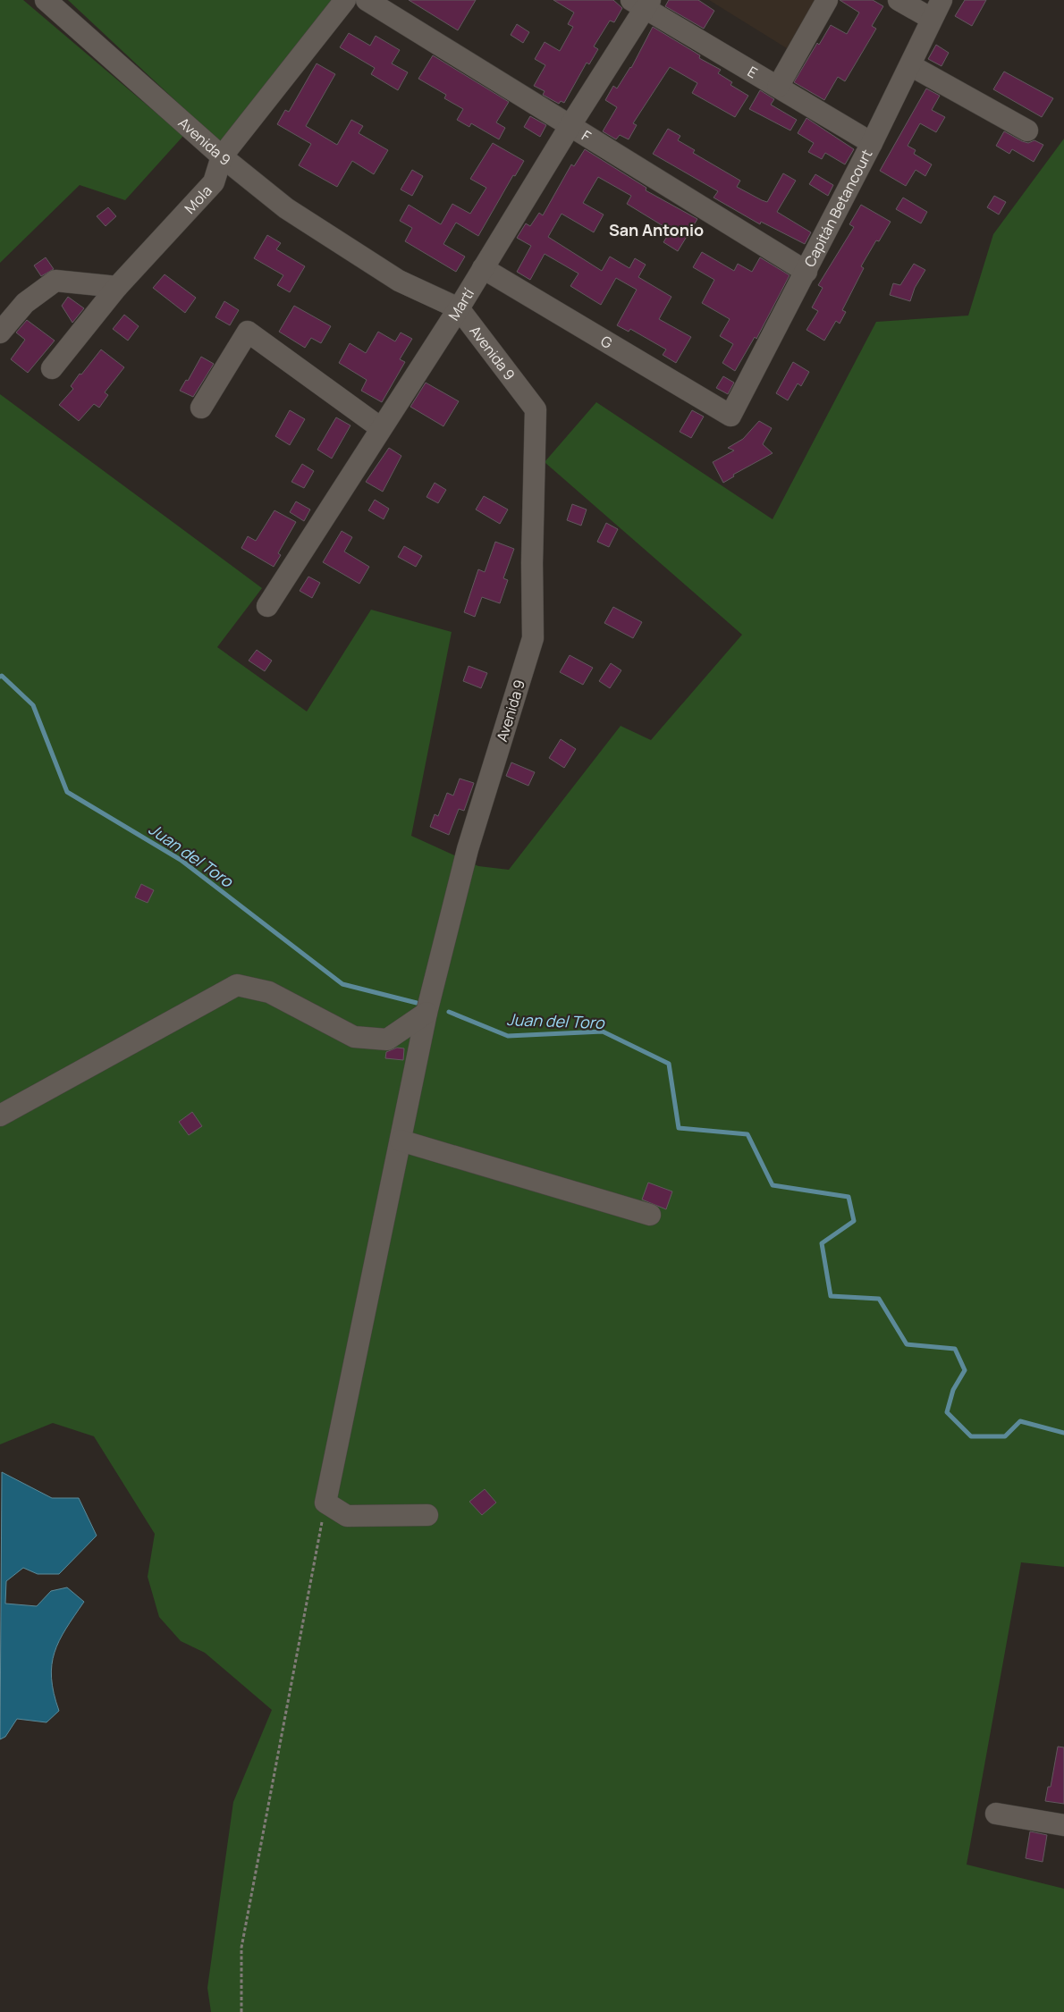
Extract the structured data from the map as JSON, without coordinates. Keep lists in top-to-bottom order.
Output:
{
  "streets": {
    "street": [
      "E",
      "F",
      "Avenida 9",
      "Mola",
      "Capitán Betancourt",
      "Martí",
      "G"
    ]
  },
  "crossings": [
    ["E", "Capitán Betancourt"],
    ["E", "Martí"],
    ["F", "Capitán Betancourt"],
    ["F", "Martí"],
    ["Avenida 9", "Mola"],
    ["Avenida 9", "Martí"],
    ["Capitán Betancourt", "G"],
    ["Martí", "G"]
  ],
  "districts": ["San Antonio"],
  "water": ["Juan del Toro"]
}
